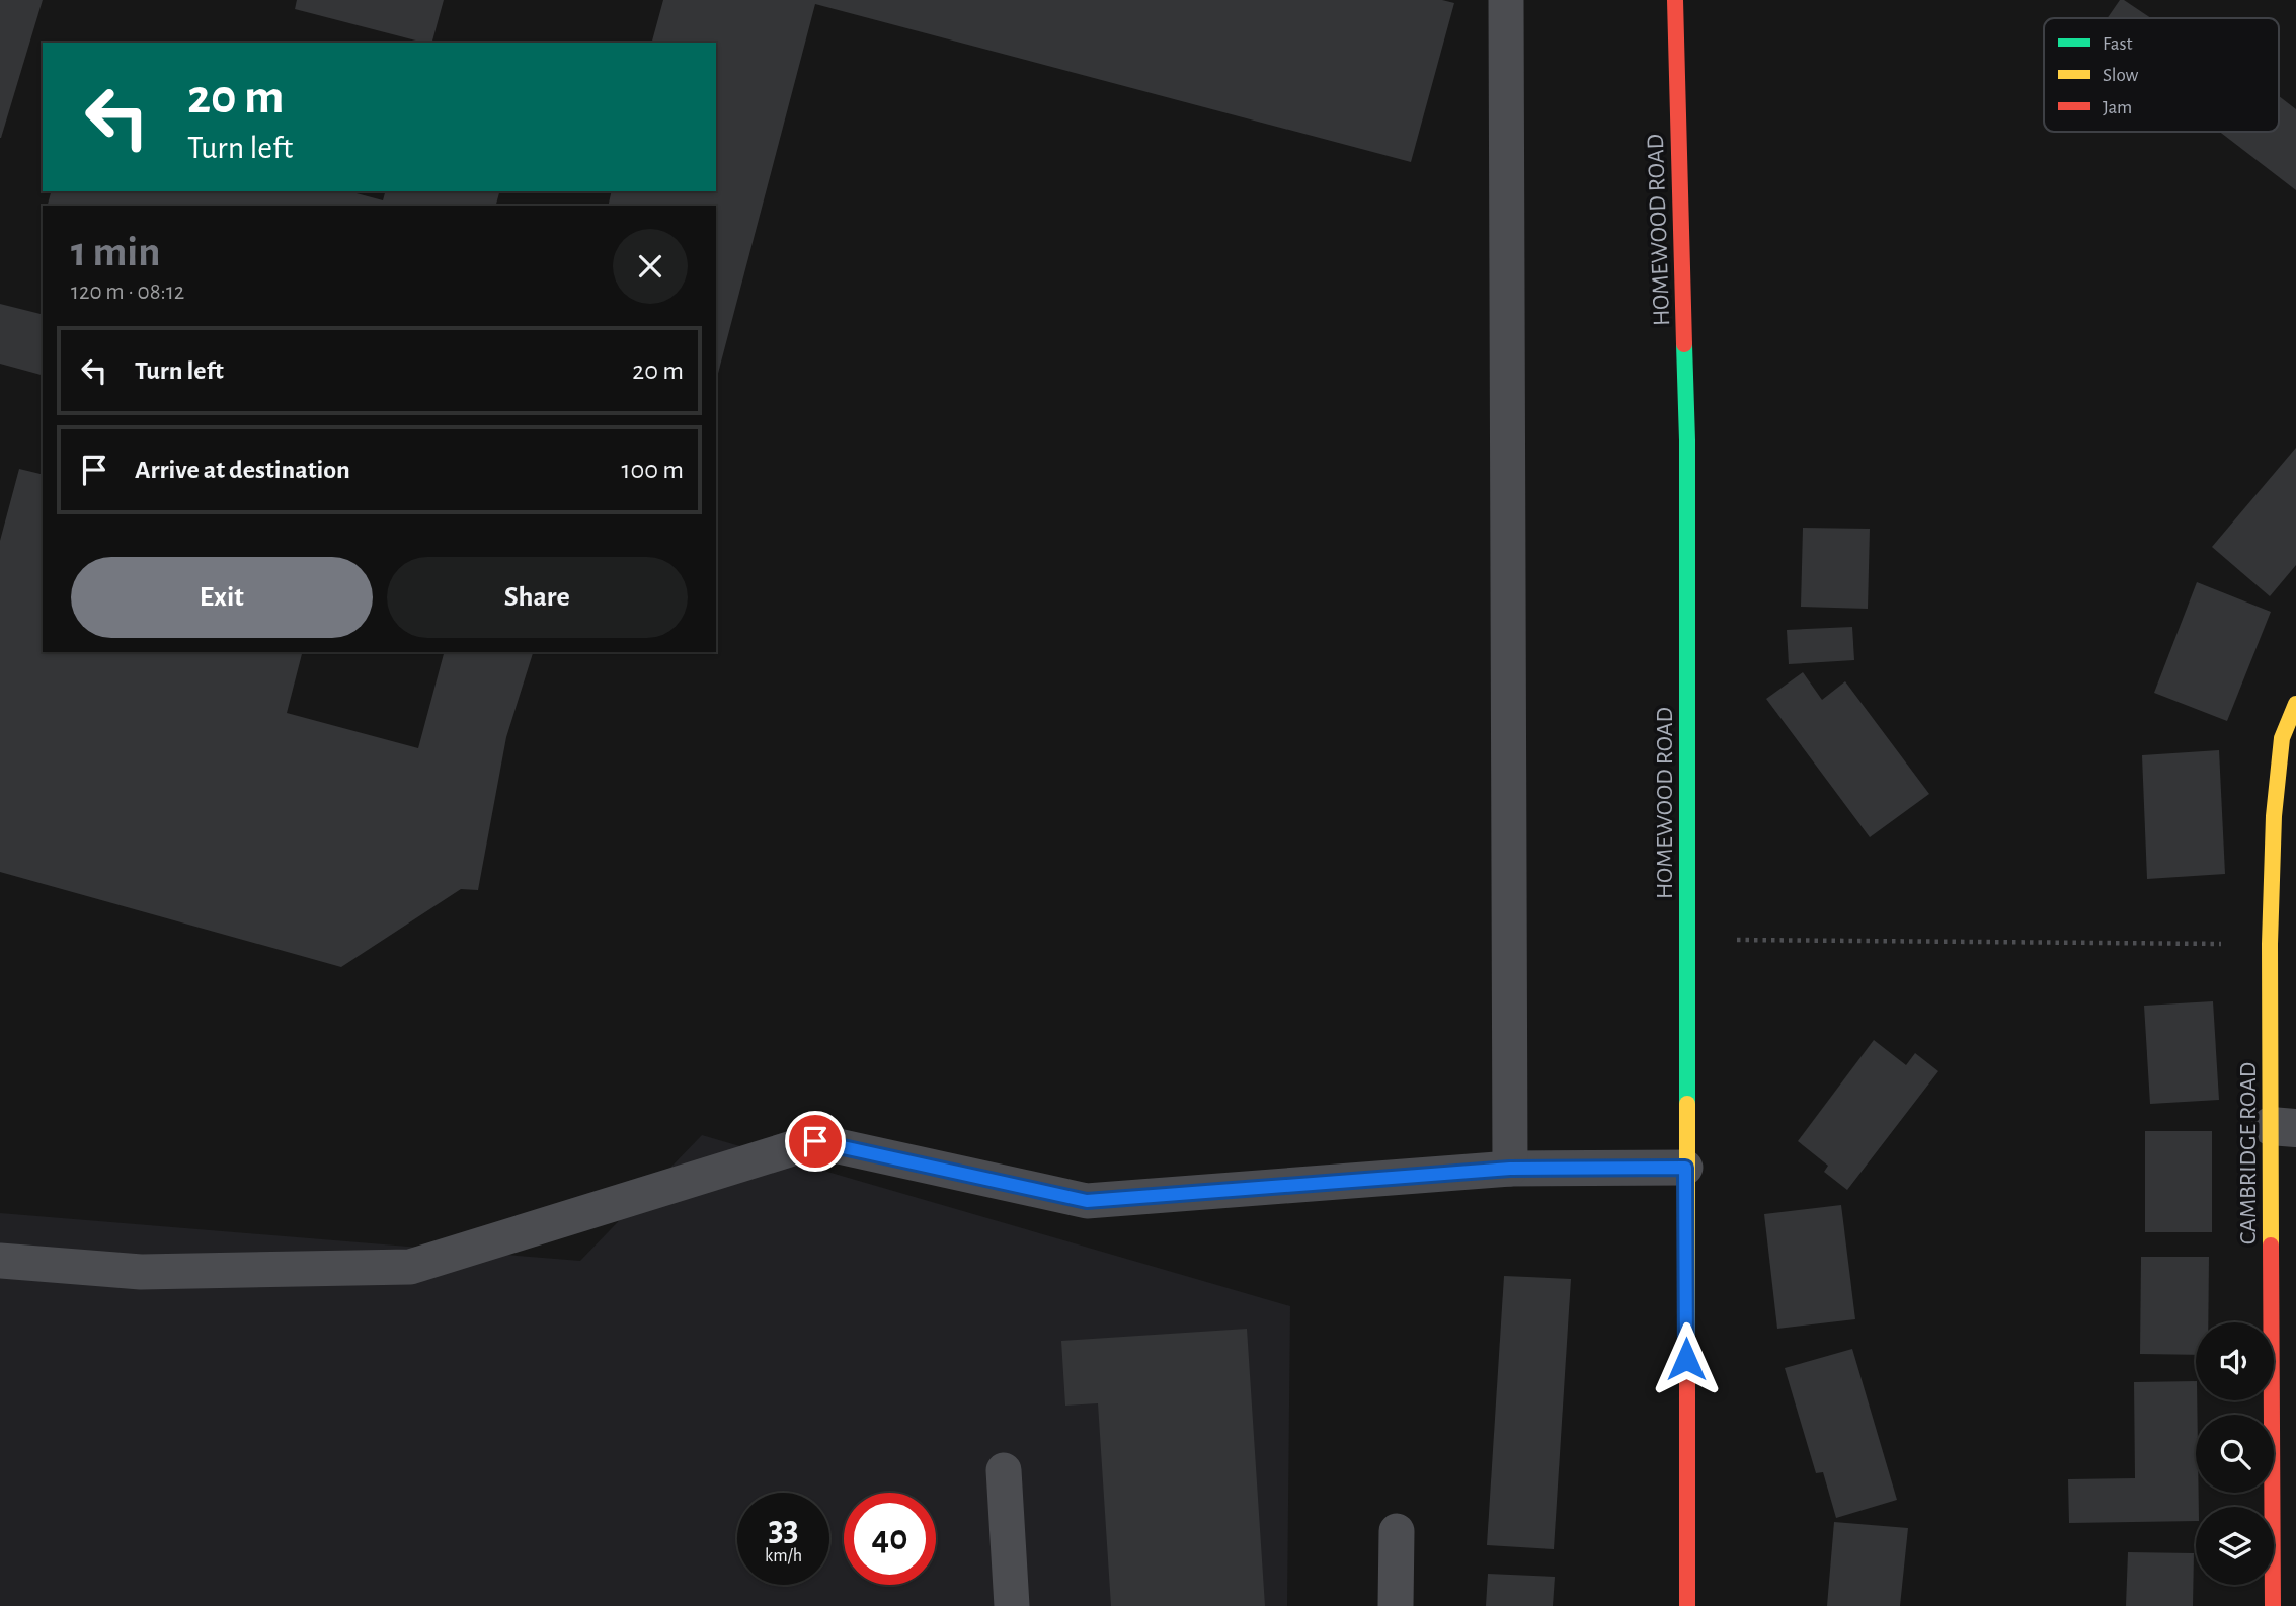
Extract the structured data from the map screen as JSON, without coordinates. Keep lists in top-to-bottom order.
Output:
{
  "streets": {
    "street": ["HOMEWOOD ROAD", "CAMBRIDGE ROAD"]
  },
  "legend": ["Fast", "Slow", "Jam"],
  "page": {
    "turn": ["20 m", "Turn left"],
    "heading": ["1 min", "120 m · 08:12"],
    "list": [
      {
        "name": "Turn left",
        "value": "20 m"
      },
      {
        "name": "Arrive at destination",
        "value": "100 m"
      }
    ],
    "buttons": ["Exit", "Share"],
    "speed": "33 km/h",
    "limit": "40"
  }
}
